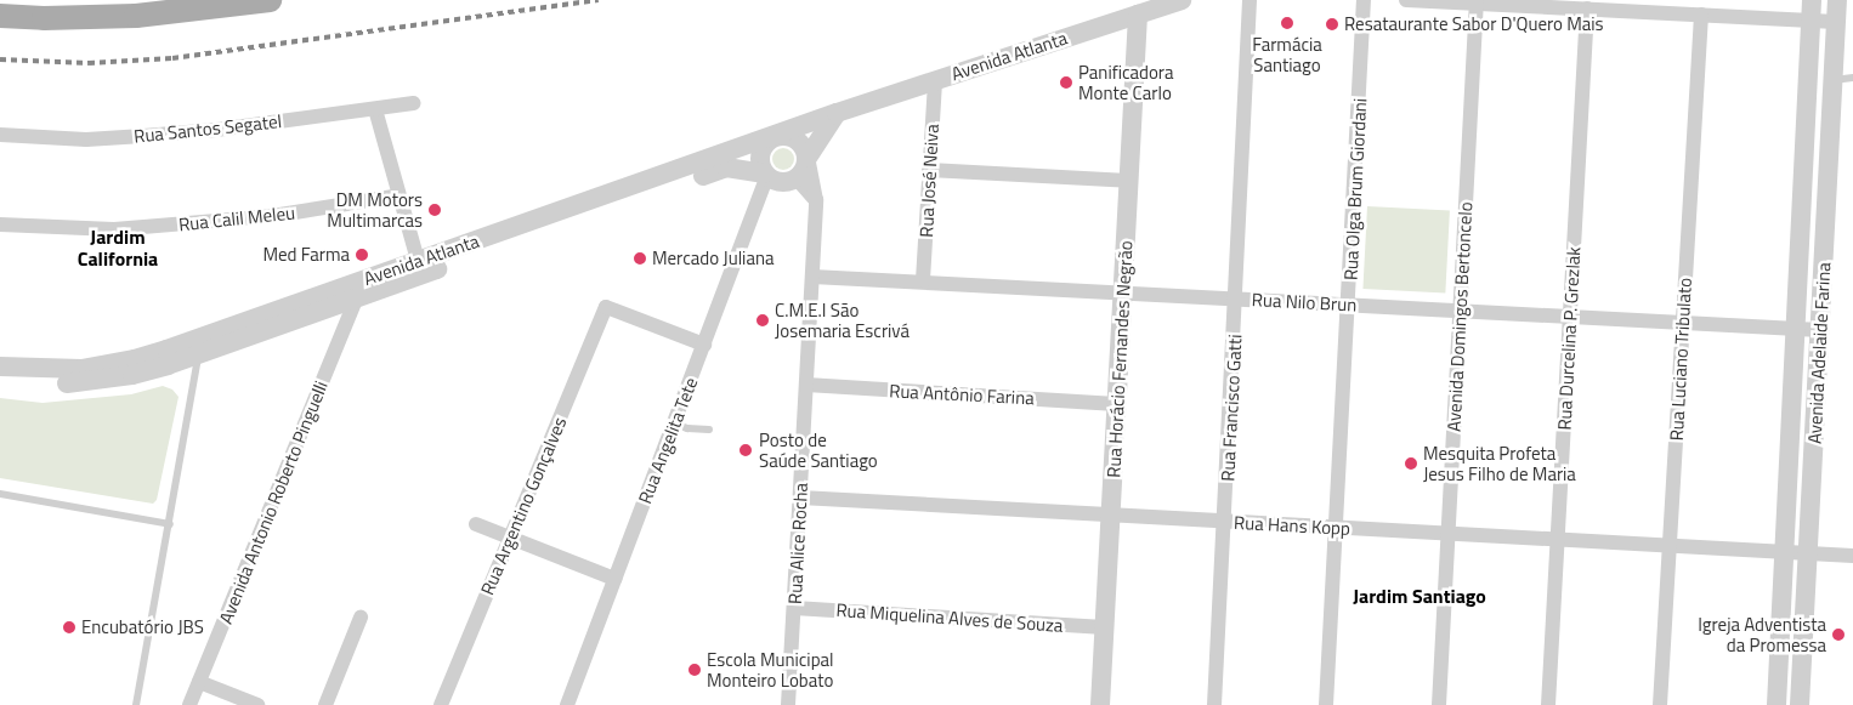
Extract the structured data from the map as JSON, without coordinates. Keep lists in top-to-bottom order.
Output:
{
  "streets": {
    "street": [
      "Avenida Atlanta",
      "Rua Santos Segatel",
      "Rua José Neiva",
      "Rua Olga Brum Giordani",
      "Rua Calil Meleu",
      "Rua Nilo Brun",
      "Avenida Domingos Bertoncelo",
      "Rua Durcelina P. Grezlak",
      "Avenida Adelaide Farina",
      "Rua Horácio Fernandes Negrão",
      "Rua Luciano Tribulato",
      "Rua Antônio Farina",
      "Rua Francisco Gatti",
      "Rua Angelita Tete",
      "Avenida Antonio Roberto Pinguelli",
      "Rua Argentino Gonçalves",
      "Rua Hans Kopp",
      "Rua Alice Rocha",
      "Rua Miquelina Alves de Souza"
    ]
  },
  "crossings": [
    ["Avenida Atlanta", "Rua José Neiva"],
    ["Avenida Atlanta", "Rua Horácio Fernandes Negrão"],
    ["Avenida Atlanta", "Rua Angelita Tete"],
    ["Avenida Atlanta", "Avenida Antonio Roberto Pinguelli"],
    ["Avenida Atlanta", "Rua Alice Rocha"],
    ["Rua José Neiva", "Rua Nilo Brun"],
    ["Rua Olga Brum Giordani", "Rua Nilo Brun"],
    ["Rua Olga Brum Giordani", "Rua Hans Kopp"],
    ["Rua Nilo Brun", "Avenida Domingos Bertoncelo"],
    ["Rua Nilo Brun", "Rua Durcelina P. Grezlak"],
    ["Rua Nilo Brun", "Avenida Adelaide Farina"],
    ["Rua Nilo Brun", "Rua Horácio Fernandes Negrão"],
    ["Rua Nilo Brun", "Rua Luciano Tribulato"],
    ["Rua Nilo Brun", "Rua Francisco Gatti"],
    ["Rua Nilo Brun", "Rua Alice Rocha"],
    ["Avenida Domingos Bertoncelo", "Rua Hans Kopp"],
    ["Rua Durcelina P. Grezlak", "Rua Hans Kopp"],
    ["Avenida Adelaide Farina", "Rua Hans Kopp"],
    ["Rua Horácio Fernandes Negrão", "Rua Antônio Farina"],
    ["Rua Horácio Fernandes Negrão", "Rua Hans Kopp"],
    ["Rua Horácio Fernandes Negrão", "Rua Miquelina Alves de Souza"],
    ["Rua Luciano Tribulato", "Rua Hans Kopp"],
    ["Rua Antônio Farina", "Rua Alice Rocha"],
    ["Rua Francisco Gatti", "Rua Hans Kopp"],
    ["Rua Angelita Tete", "Rua Argentino Gonçalves"],
    ["Rua Angelita Tete", "Rua Alice Rocha"],
    ["Rua Hans Kopp", "Rua Alice Rocha"],
    ["Rua Alice Rocha", "Rua Miquelina Alves de Souza"]
  ],
  "districts": ["Jardim California", "Jardim Santiago"],
  "places": [
    "Farmácia Santiago",
    "Resataurante Sabor D'Quero Mais",
    "Panificadora Monte Carlo",
    "DM Motors Multimarcas",
    "Med Farma",
    "Mercado Juliana",
    "C.M.E.I São Josemaria Escrivá",
    "Posto de Saúde Santiago",
    "Mesquita Profeta Jesus Filho de Maria",
    "Encubatório JBS",
    "Igreja Adventista da Promessa",
    "Escola Municipal Monteiro Lobato"
  ]
}
